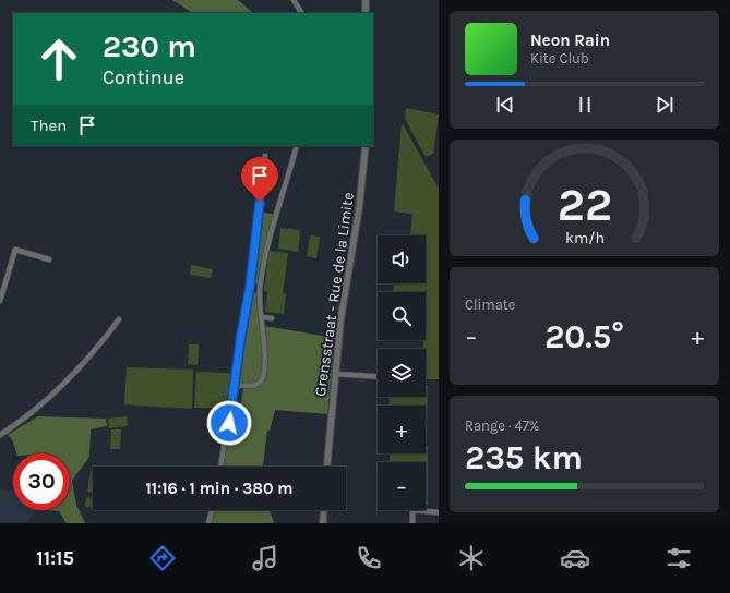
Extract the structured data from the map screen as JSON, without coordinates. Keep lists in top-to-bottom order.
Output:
{
  "streets": {
    "street": ["Grensstraat - Rue de la Limite"]
  },
  "page": {
    "turn": ["230 m", "Continue"],
    "song": ["Neon Rain", "Kite Club"],
    "then": "Then",
    "map_buttons": ["+", "−"],
    "tile": [
      "Climate",
      ["Range · 47%", "235 km"]
    ],
    "heat": ["−", "20.5°", "+"],
    "limit": "30",
    "trip": "11:16 · 1 min · 380 m",
    "tabs": "11:15",
    "gauge": ["22", "km/h"]
  }
}
